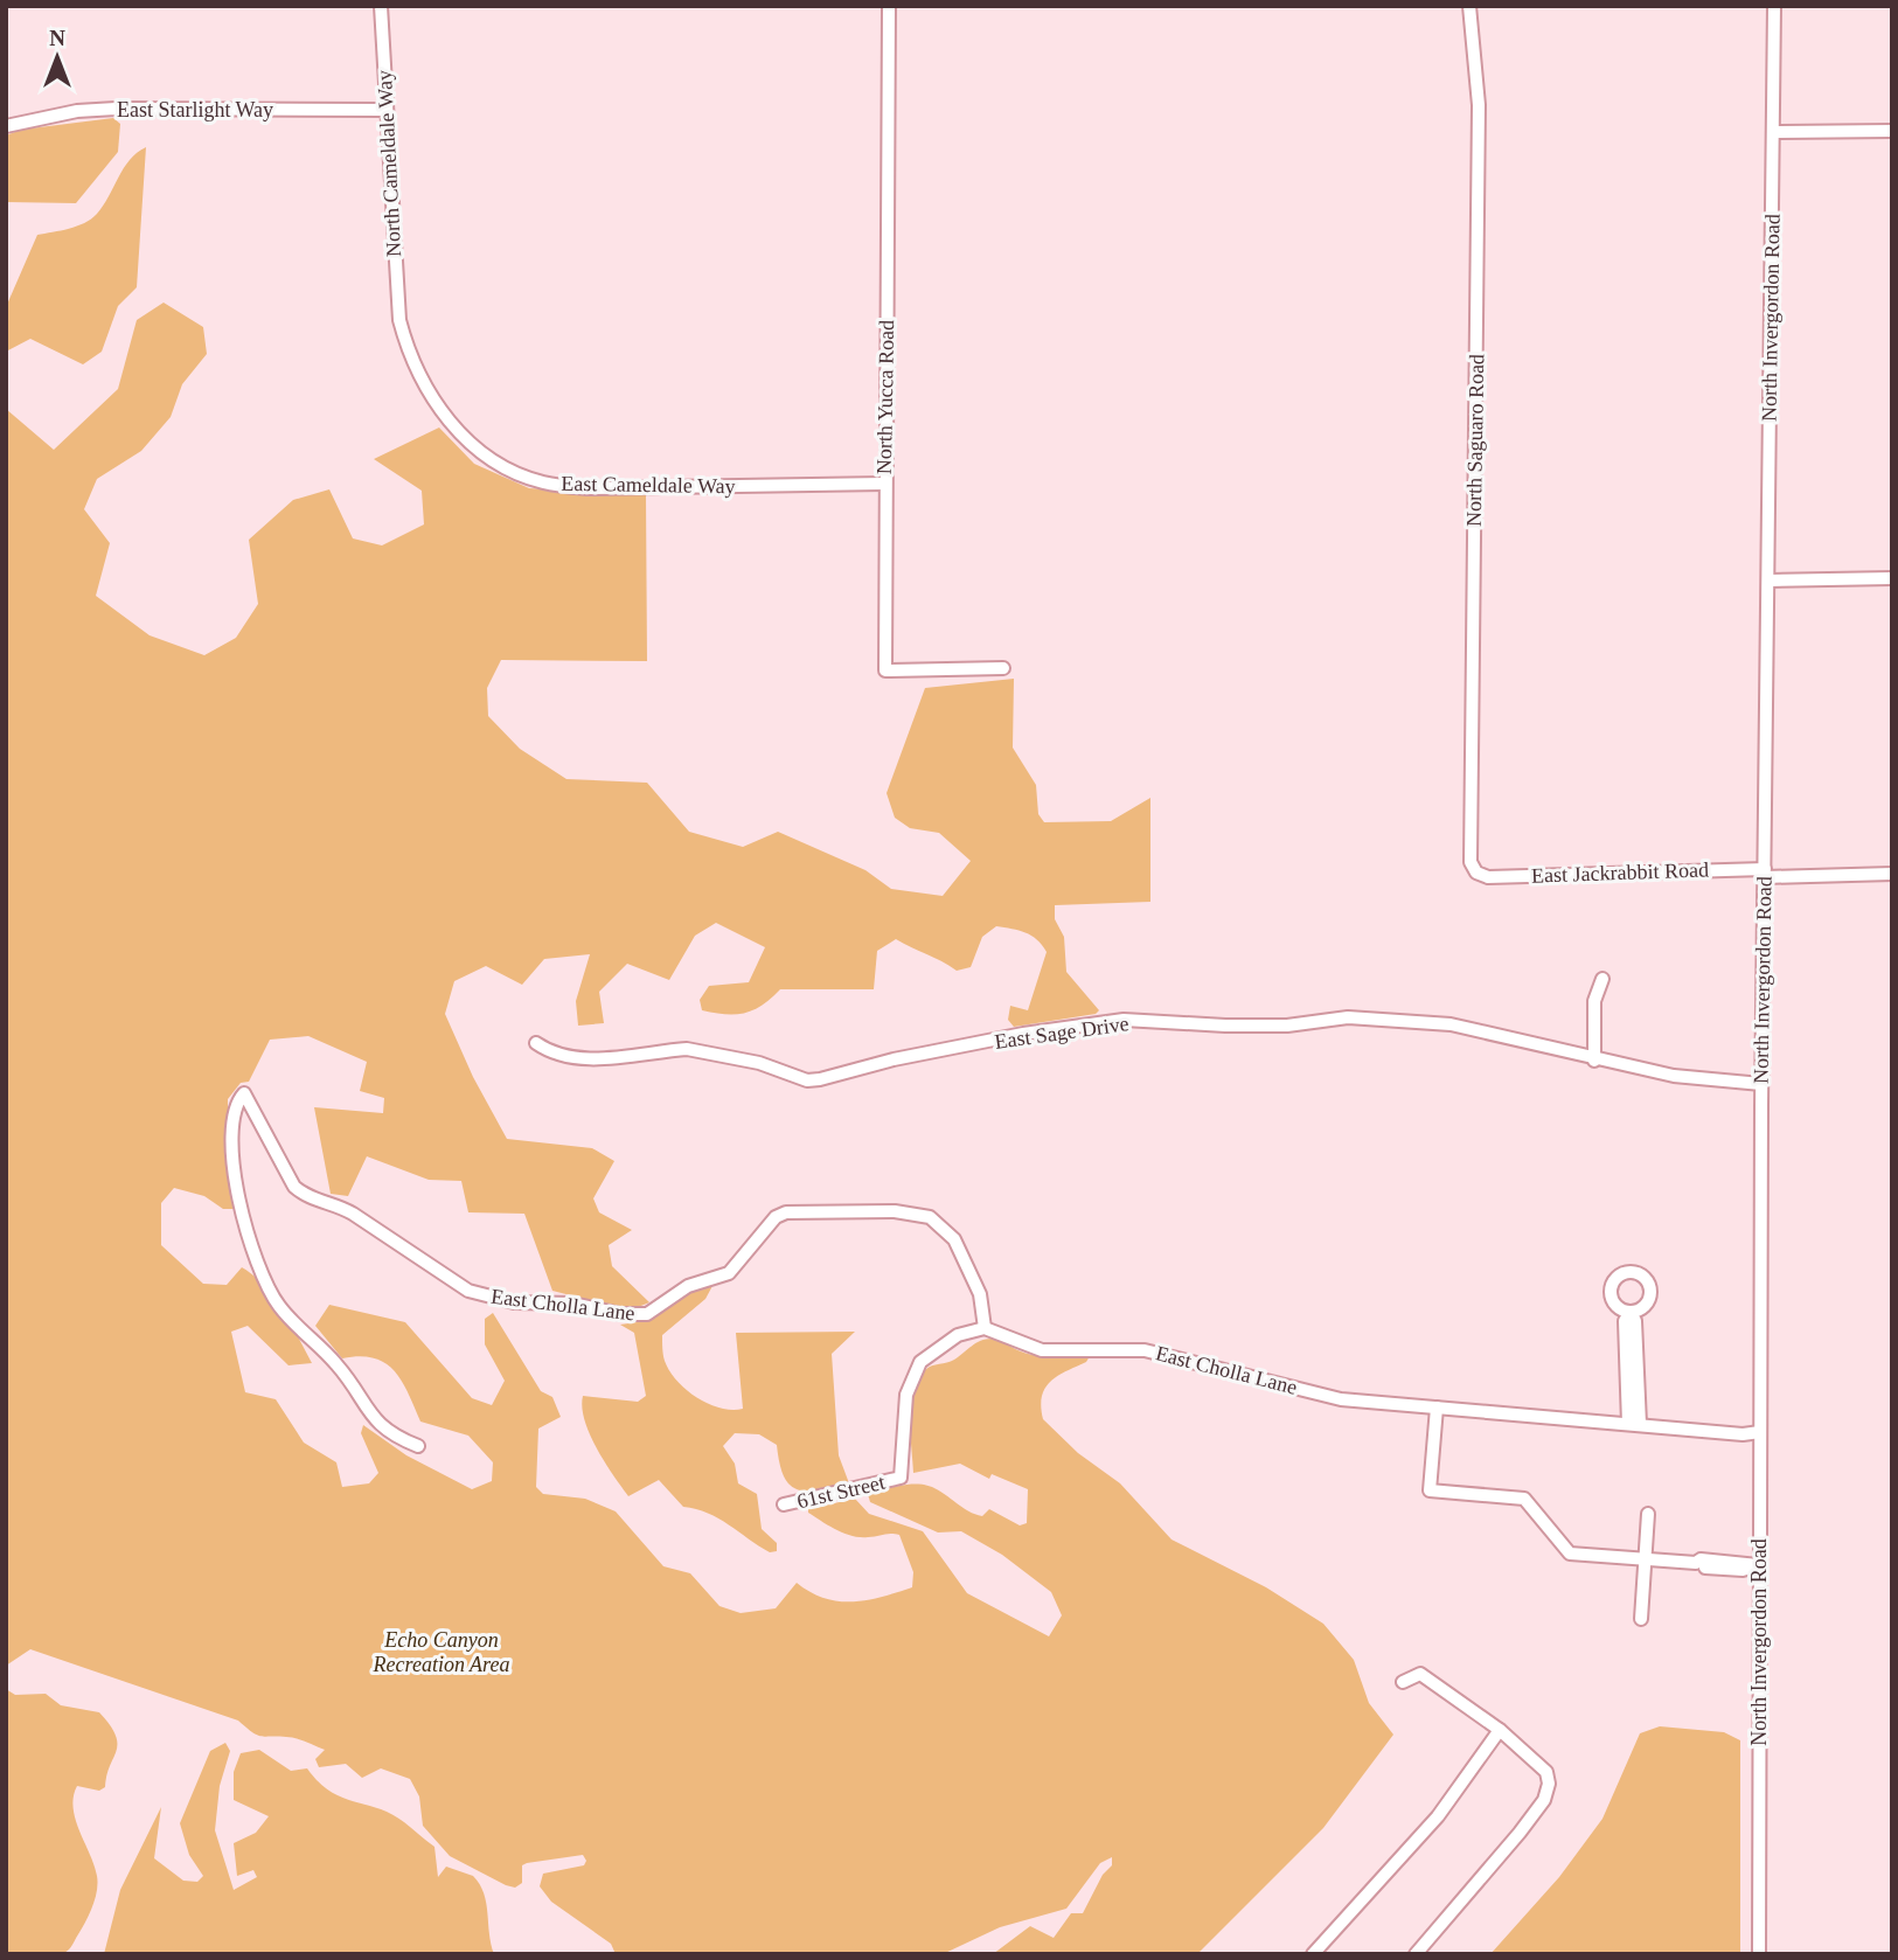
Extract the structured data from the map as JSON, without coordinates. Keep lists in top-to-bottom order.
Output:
{
  "streets": {
    "street": [
      "East Starlight Way",
      "North Cameldale Way",
      "North Invergordon Road",
      "North Yucca Road",
      "North Saguaro Road",
      "East Cameldale Way",
      "East Jackrabbit Road",
      "East Sage Drive",
      "East Cholla Lane",
      "61st Street"
    ]
  },
  "crossings": [
    ["East Starlight Way", "North Cameldale Way"],
    ["North Cameldale Way", "East Cameldale Way"],
    ["North Invergordon Road", "East Jackrabbit Road"],
    ["North Invergordon Road", "East Sage Drive"],
    ["North Invergordon Road", "East Cholla Lane"],
    ["North Yucca Road", "East Cameldale Way"],
    ["North Saguaro Road", "East Jackrabbit Road"],
    ["East Cholla Lane", "61st Street"]
  ],
  "parks": ["Echo Canyon Recreation Area"],
  "north": "top"
}
